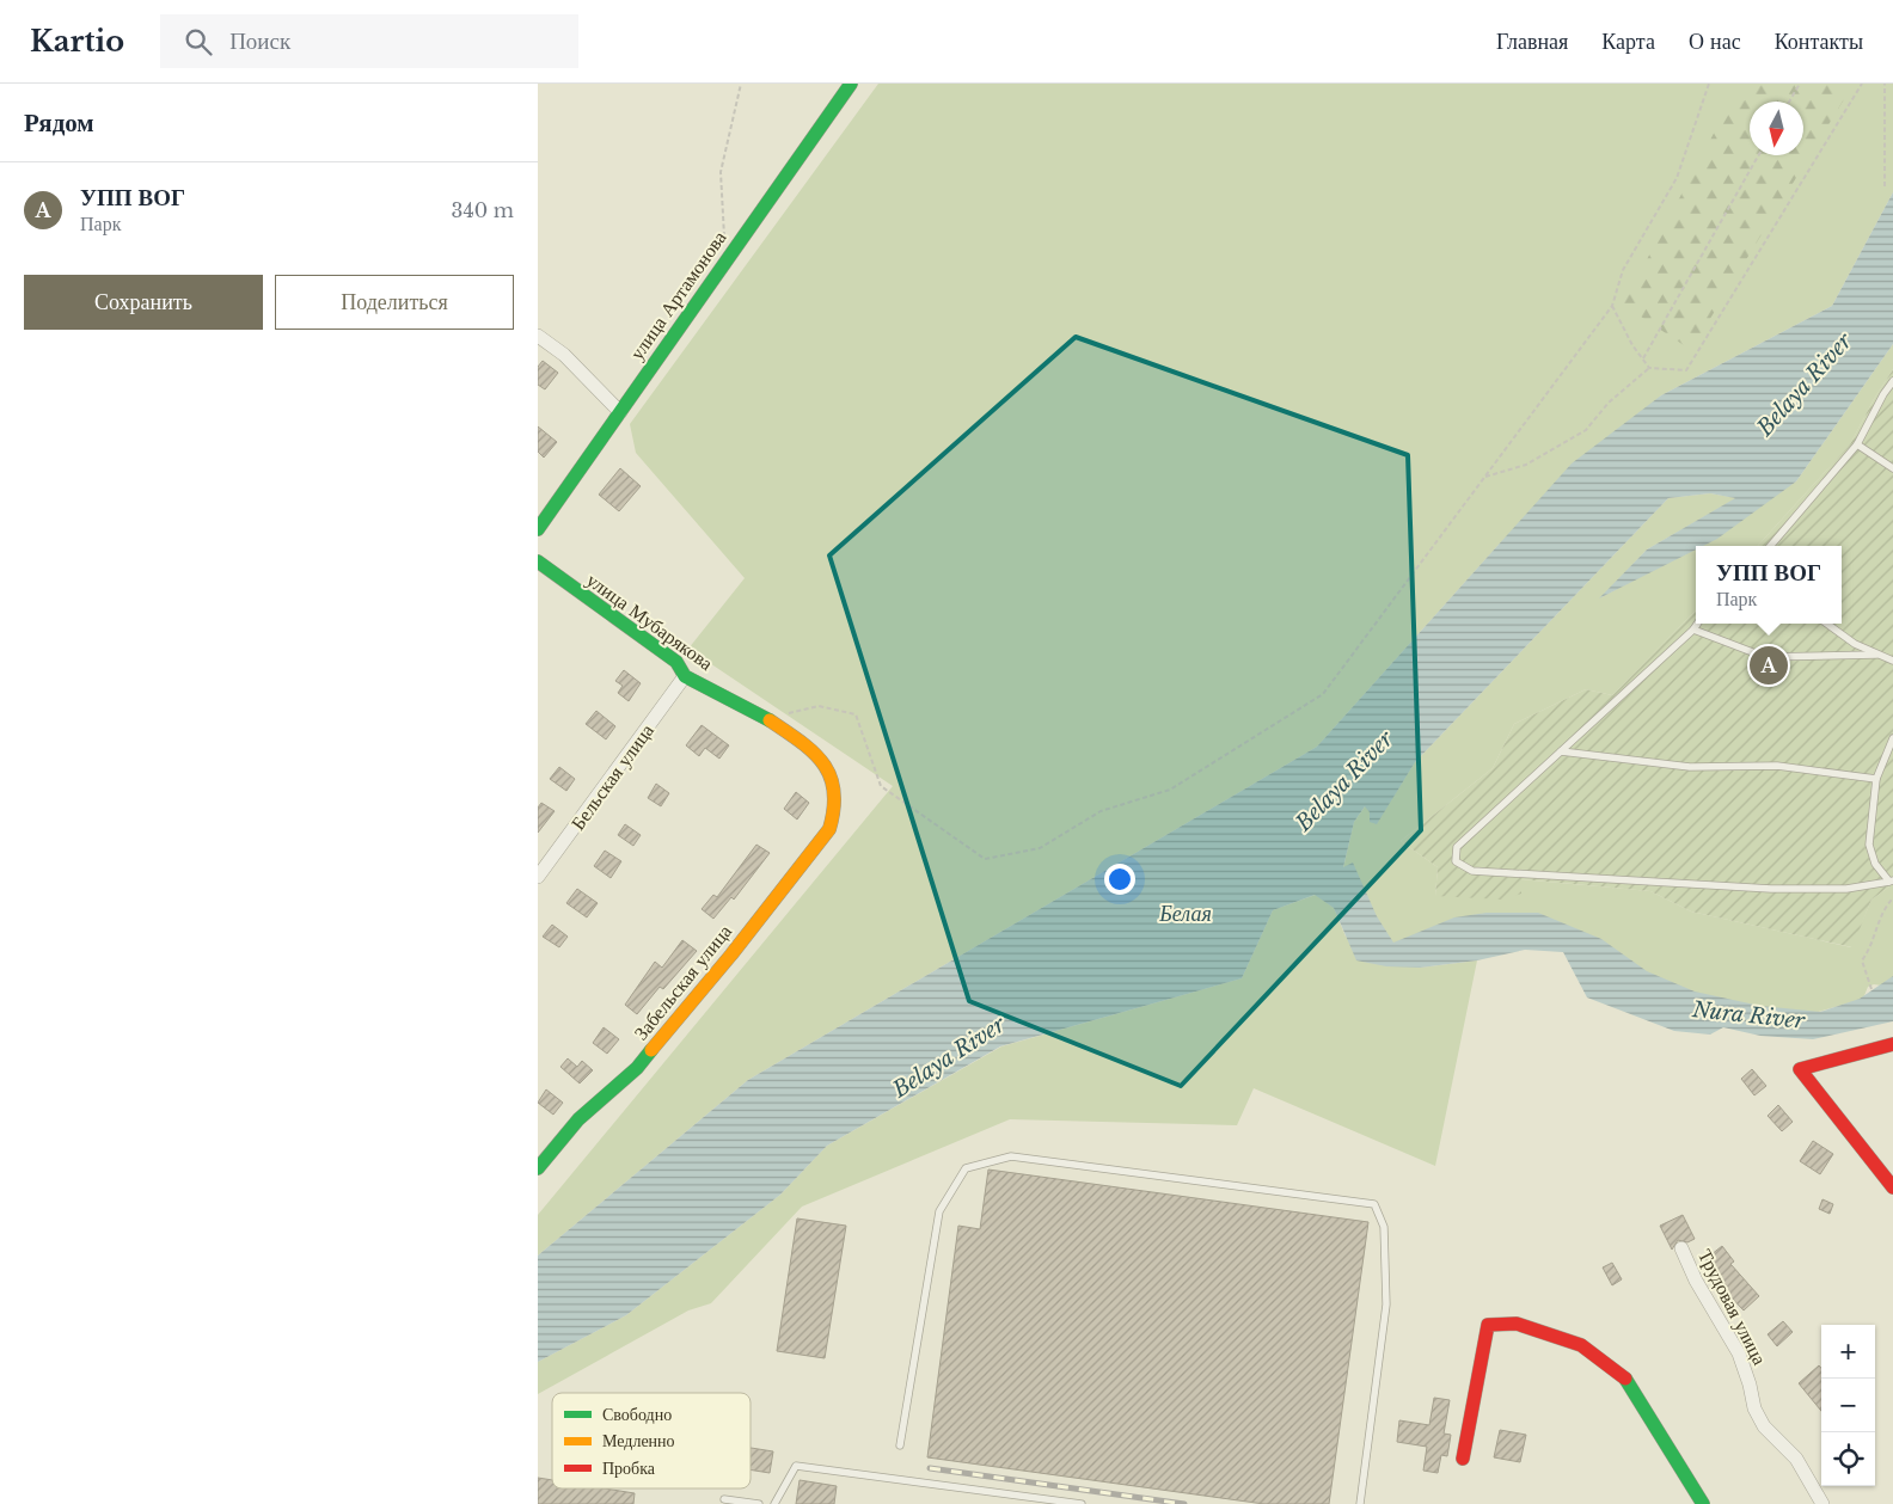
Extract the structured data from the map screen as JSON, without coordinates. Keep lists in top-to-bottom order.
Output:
{
  "streets": {
    "street": [
      "улица Артамонова",
      "улица Мубарякова",
      "Бельская улица",
      "Забельская улица",
      "Трудовая улица"
    ]
  },
  "crossings": [
    ["улица Мубарякова", "Бельская улица"],
    ["улица Мубарякова", "Забельская улица"]
  ],
  "water": ["Belaya River", "Белая", "Nura River"],
  "legend": ["Свободно", "Медленно", "Пробка"],
  "north": "bottom",
  "page": {
    "header": "Kartio",
    "search": "Поиск",
    "nav": [
      "Главная",
      "Карта",
      "О нас",
      "Контакты"
    ],
    "heading": "Рядом",
    "list": [
      {
        "mark": "A",
        "name": "УПП ВОГ",
        "note": "Парк",
        "value": "340 m"
      }
    ],
    "buttons": ["Сохранить", "Поделиться"],
    "popup": ["УПП ВОГ", "Парк"],
    "pins": "A",
    "map_buttons": ["+", "−"]
  }
}
